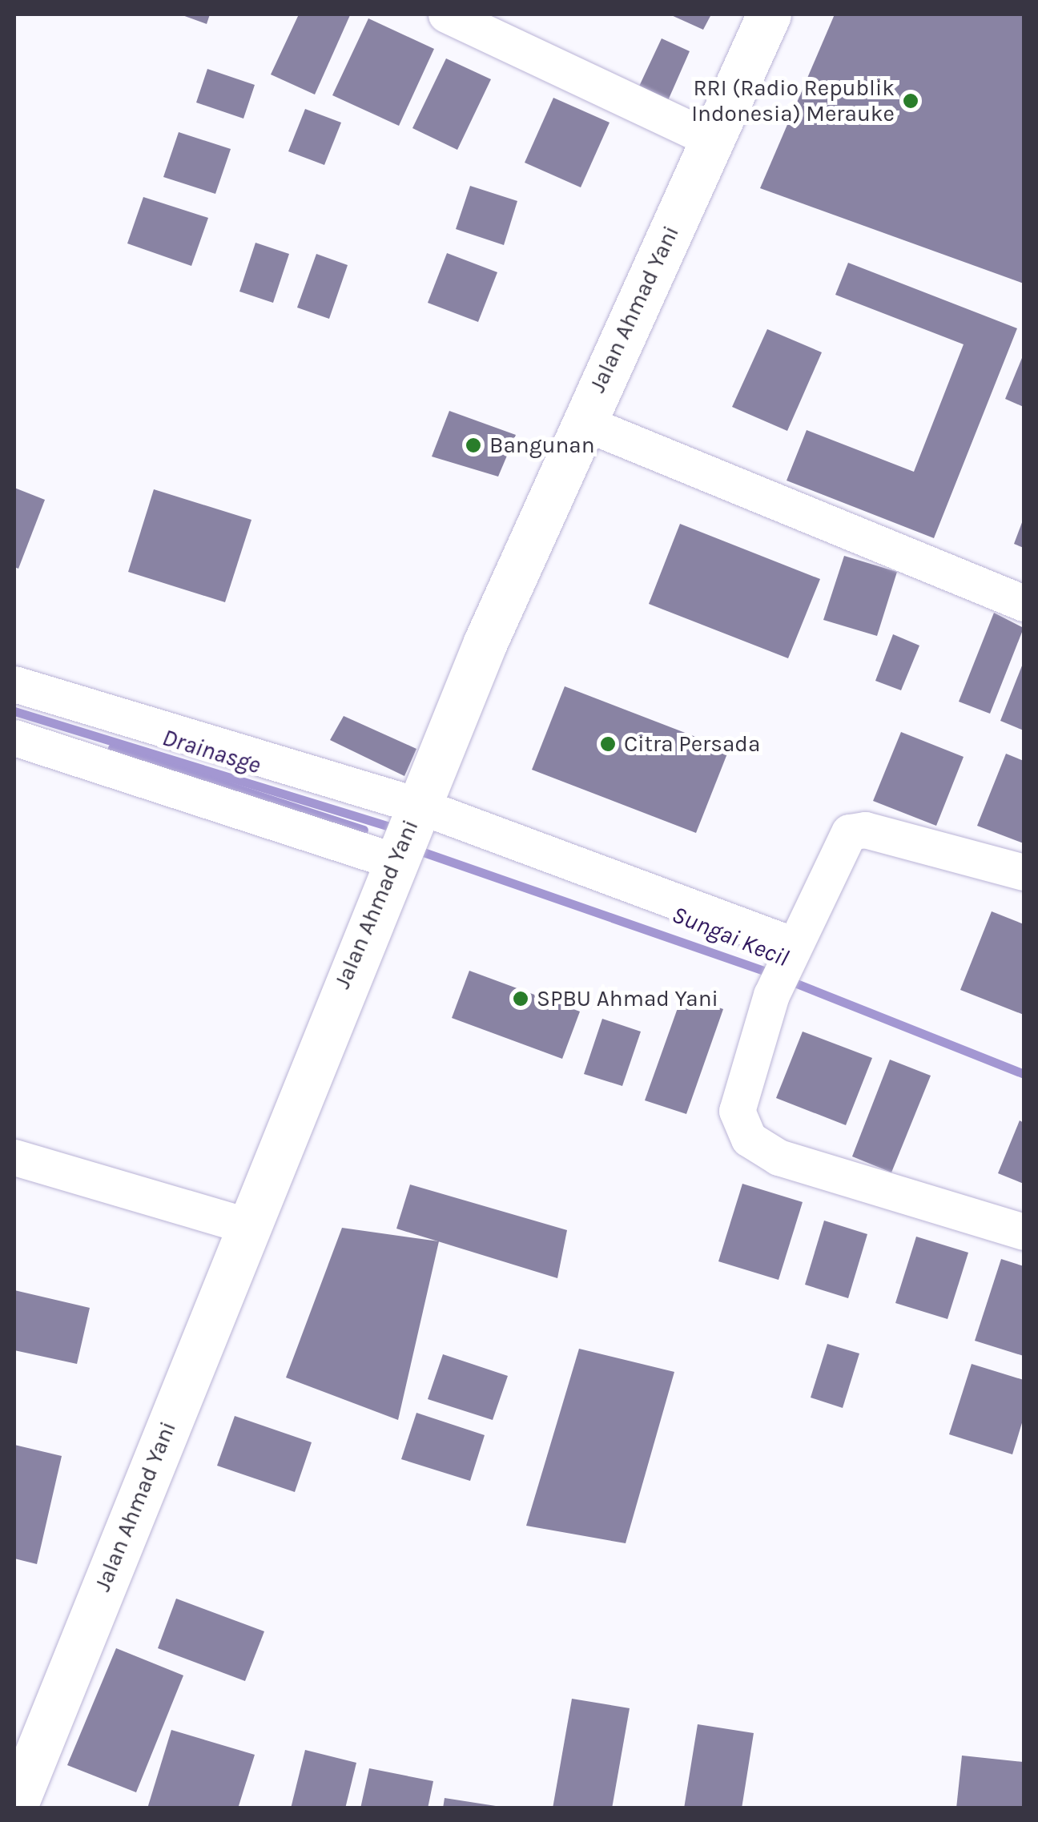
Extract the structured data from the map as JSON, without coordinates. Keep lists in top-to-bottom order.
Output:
{
  "streets": {
    "highway": ["Jalan Ahmad Yani"]
  },
  "water": ["Drainasge", "Sungai Kecil"],
  "places": [
    "RRI (Radio Republik Indonesia) Merauke",
    "Bangunan",
    "Citra Persada",
    "SPBU Ahmad Yani"
  ]
}
